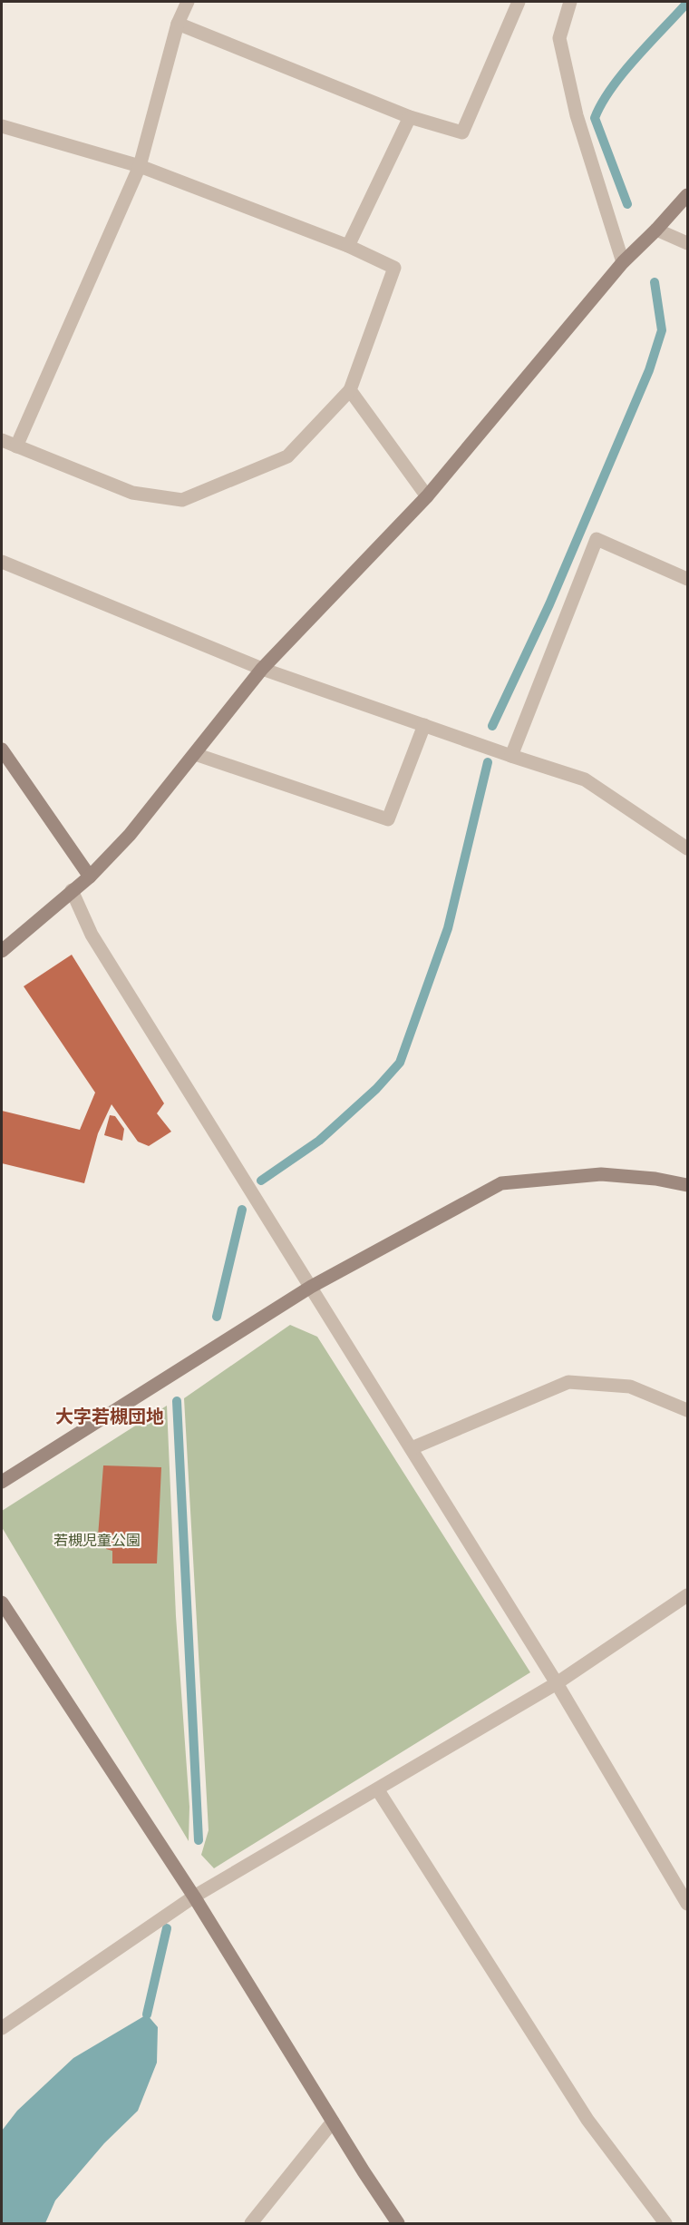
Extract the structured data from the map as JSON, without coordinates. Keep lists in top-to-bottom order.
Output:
{
  "districts": ["大字若槻団地"],
  "parks": ["若槻児童公園"]
}
